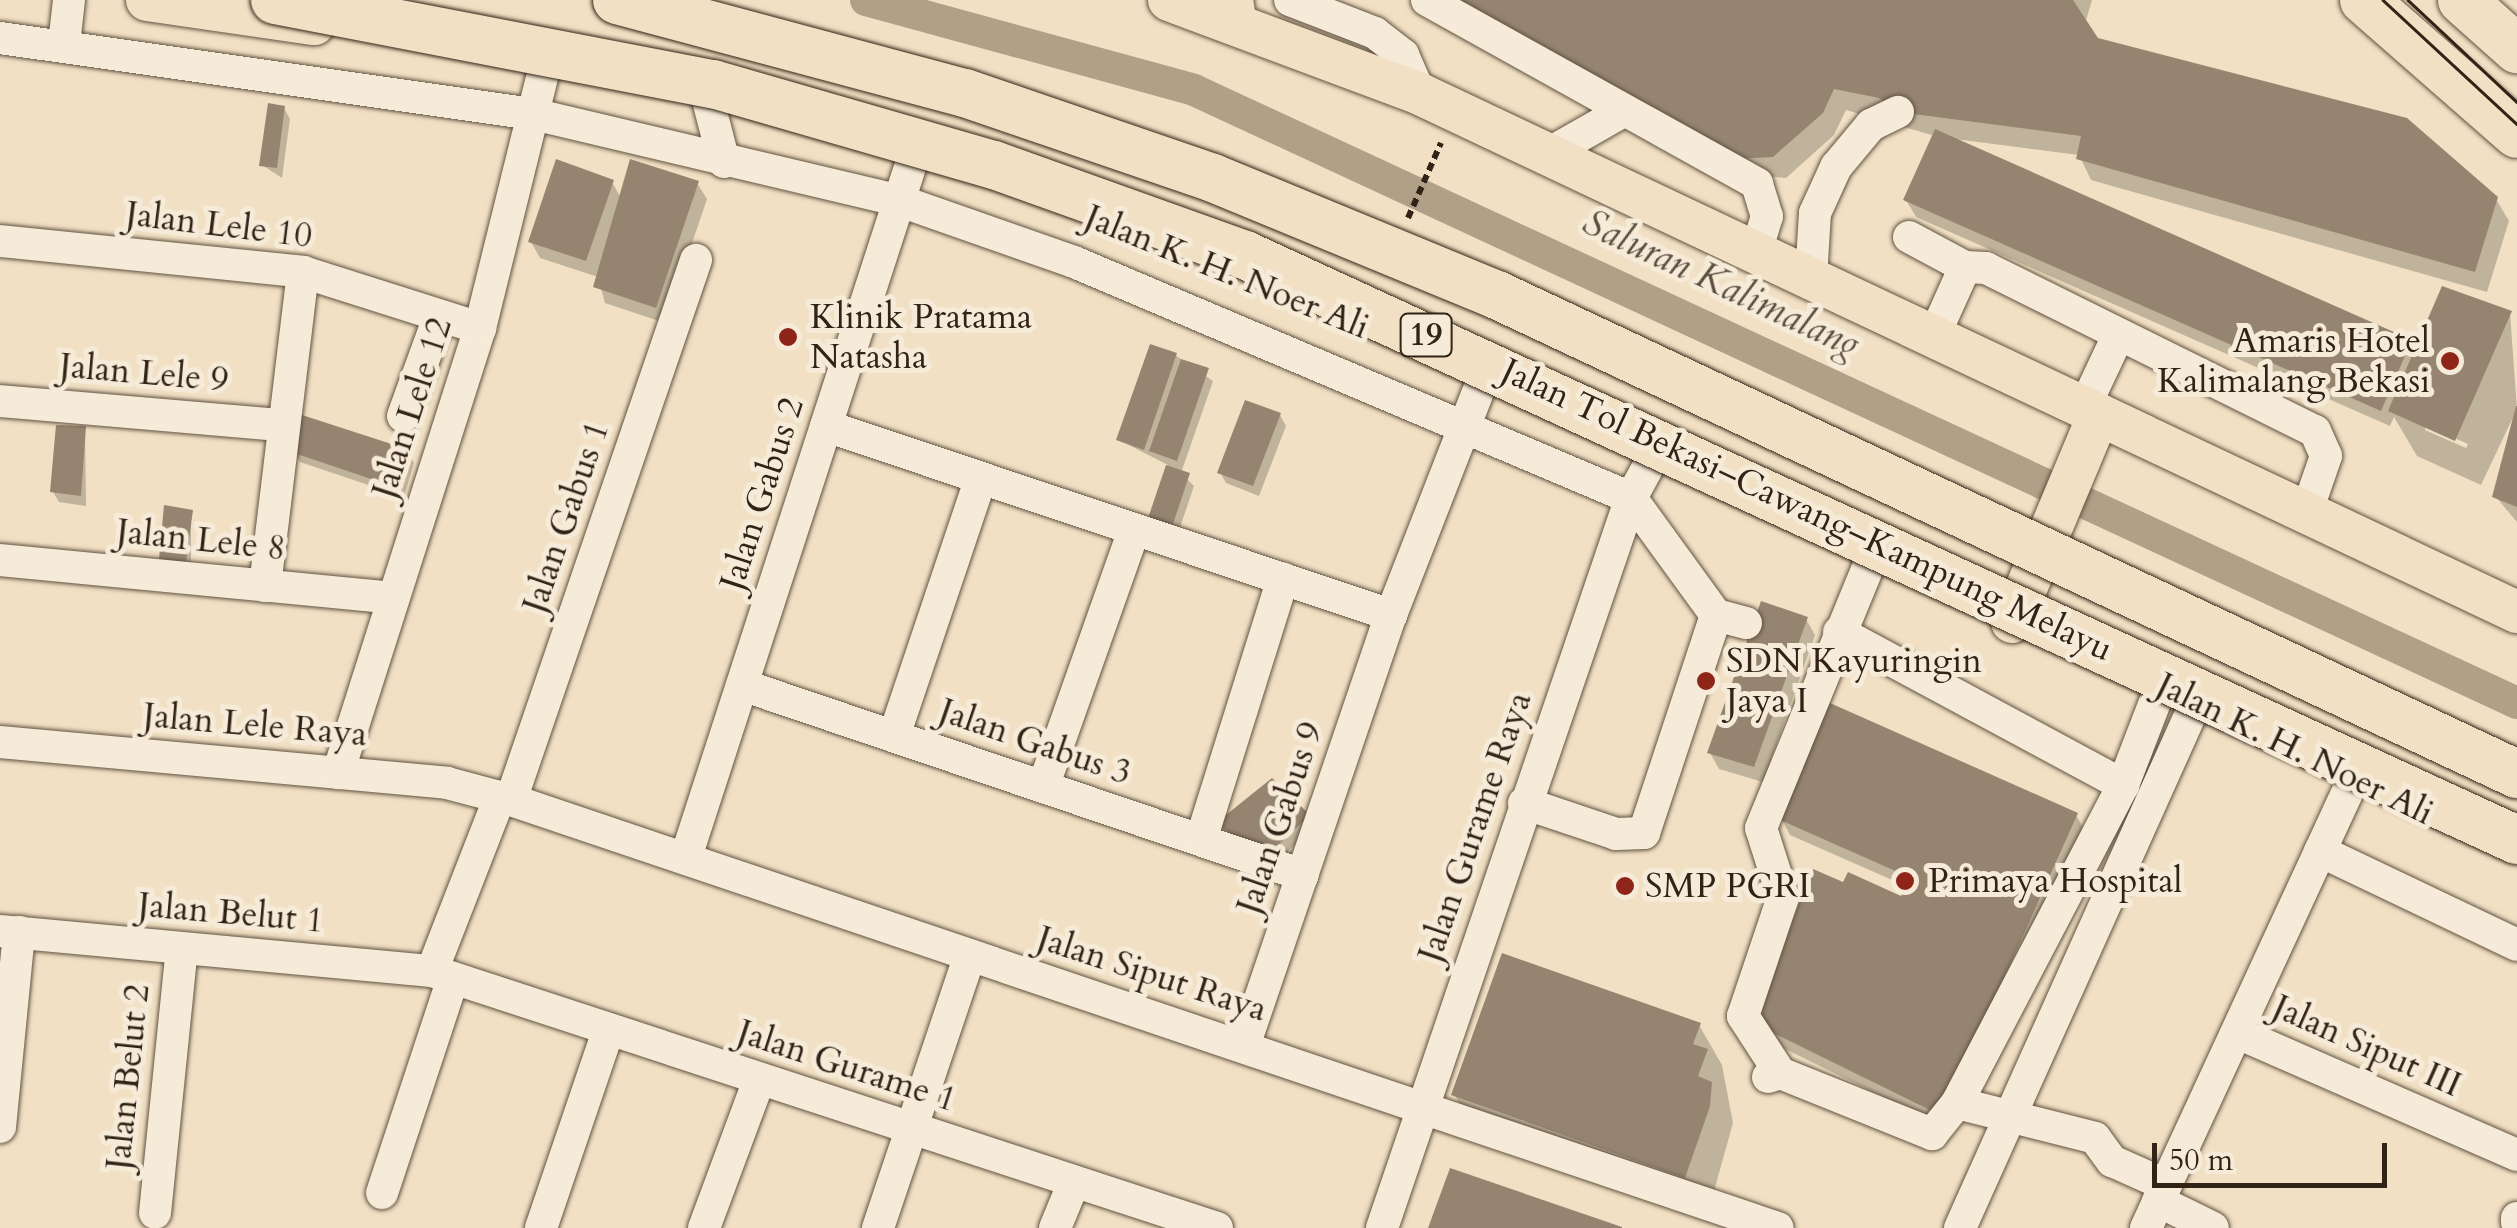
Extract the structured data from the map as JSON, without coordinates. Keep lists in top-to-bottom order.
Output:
{
  "streets": {
    "highway": ["19", "Jalan Tol Bekasi–Cawang–Kampung Melayu"],
    "main road": ["Jalan K. H. Noer Ali"],
    "street": [
      "Jalan Lele 10",
      "Jalan Lele 9",
      "Jalan Lele 12",
      "Jalan Gabus 2",
      "Jalan Gabus 1",
      "Jalan Lele 8",
      "Jalan Lele Raya",
      "Jalan Gabus 3",
      "Jalan Gabus 9",
      "Jalan Gurame Raya",
      "Jalan Belut 1",
      "Jalan Siput Raya",
      "Jalan Siput III",
      "Jalan Gurame 1",
      "Jalan Belut 2"
    ]
  },
  "crossings": [
    ["Jalan Lele 10", "Jalan Lele 12"],
    ["Jalan K. H. Noer Ali", "Jalan Lele 12"],
    ["Jalan K. H. Noer Ali", "Jalan Gabus 2"],
    ["Jalan K. H. Noer Ali", "Jalan Gabus 9"],
    ["Jalan K. H. Noer Ali", "Jalan Gurame Raya"],
    ["Jalan Lele 12", "Jalan Lele 8"],
    ["Jalan Lele 12", "Jalan Lele Raya"],
    ["Jalan Gabus 2", "Jalan Gabus 3"],
    ["Jalan Gabus 2", "Jalan Siput Raya"],
    ["Jalan Gabus 1", "Jalan Lele Raya"],
    ["Jalan Gabus 1", "Jalan Belut 1"],
    ["Jalan Gabus 1", "Jalan Siput Raya"],
    ["Jalan Gabus 1", "Jalan Gurame 1"],
    ["Jalan Lele Raya", "Jalan Siput Raya"],
    ["Jalan Gabus 3", "Jalan Gabus 9"],
    ["Jalan Gabus 9", "Jalan Siput Raya"],
    ["Jalan Gurame Raya", "Jalan Siput Raya"],
    ["Jalan Belut 1", "Jalan Gurame 1"],
    ["Jalan Belut 1", "Jalan Belut 2"]
  ],
  "water": ["Saluran Kalimalang"],
  "places": [
    "Klinik Pratama Natasha",
    "Amaris Hotel Kalimalang Bekasi",
    "SDN Kayuringin Jaya I",
    "Primaya Hospital",
    "SMP PGRI"
  ],
  "scale_bar": "50 m"
}
